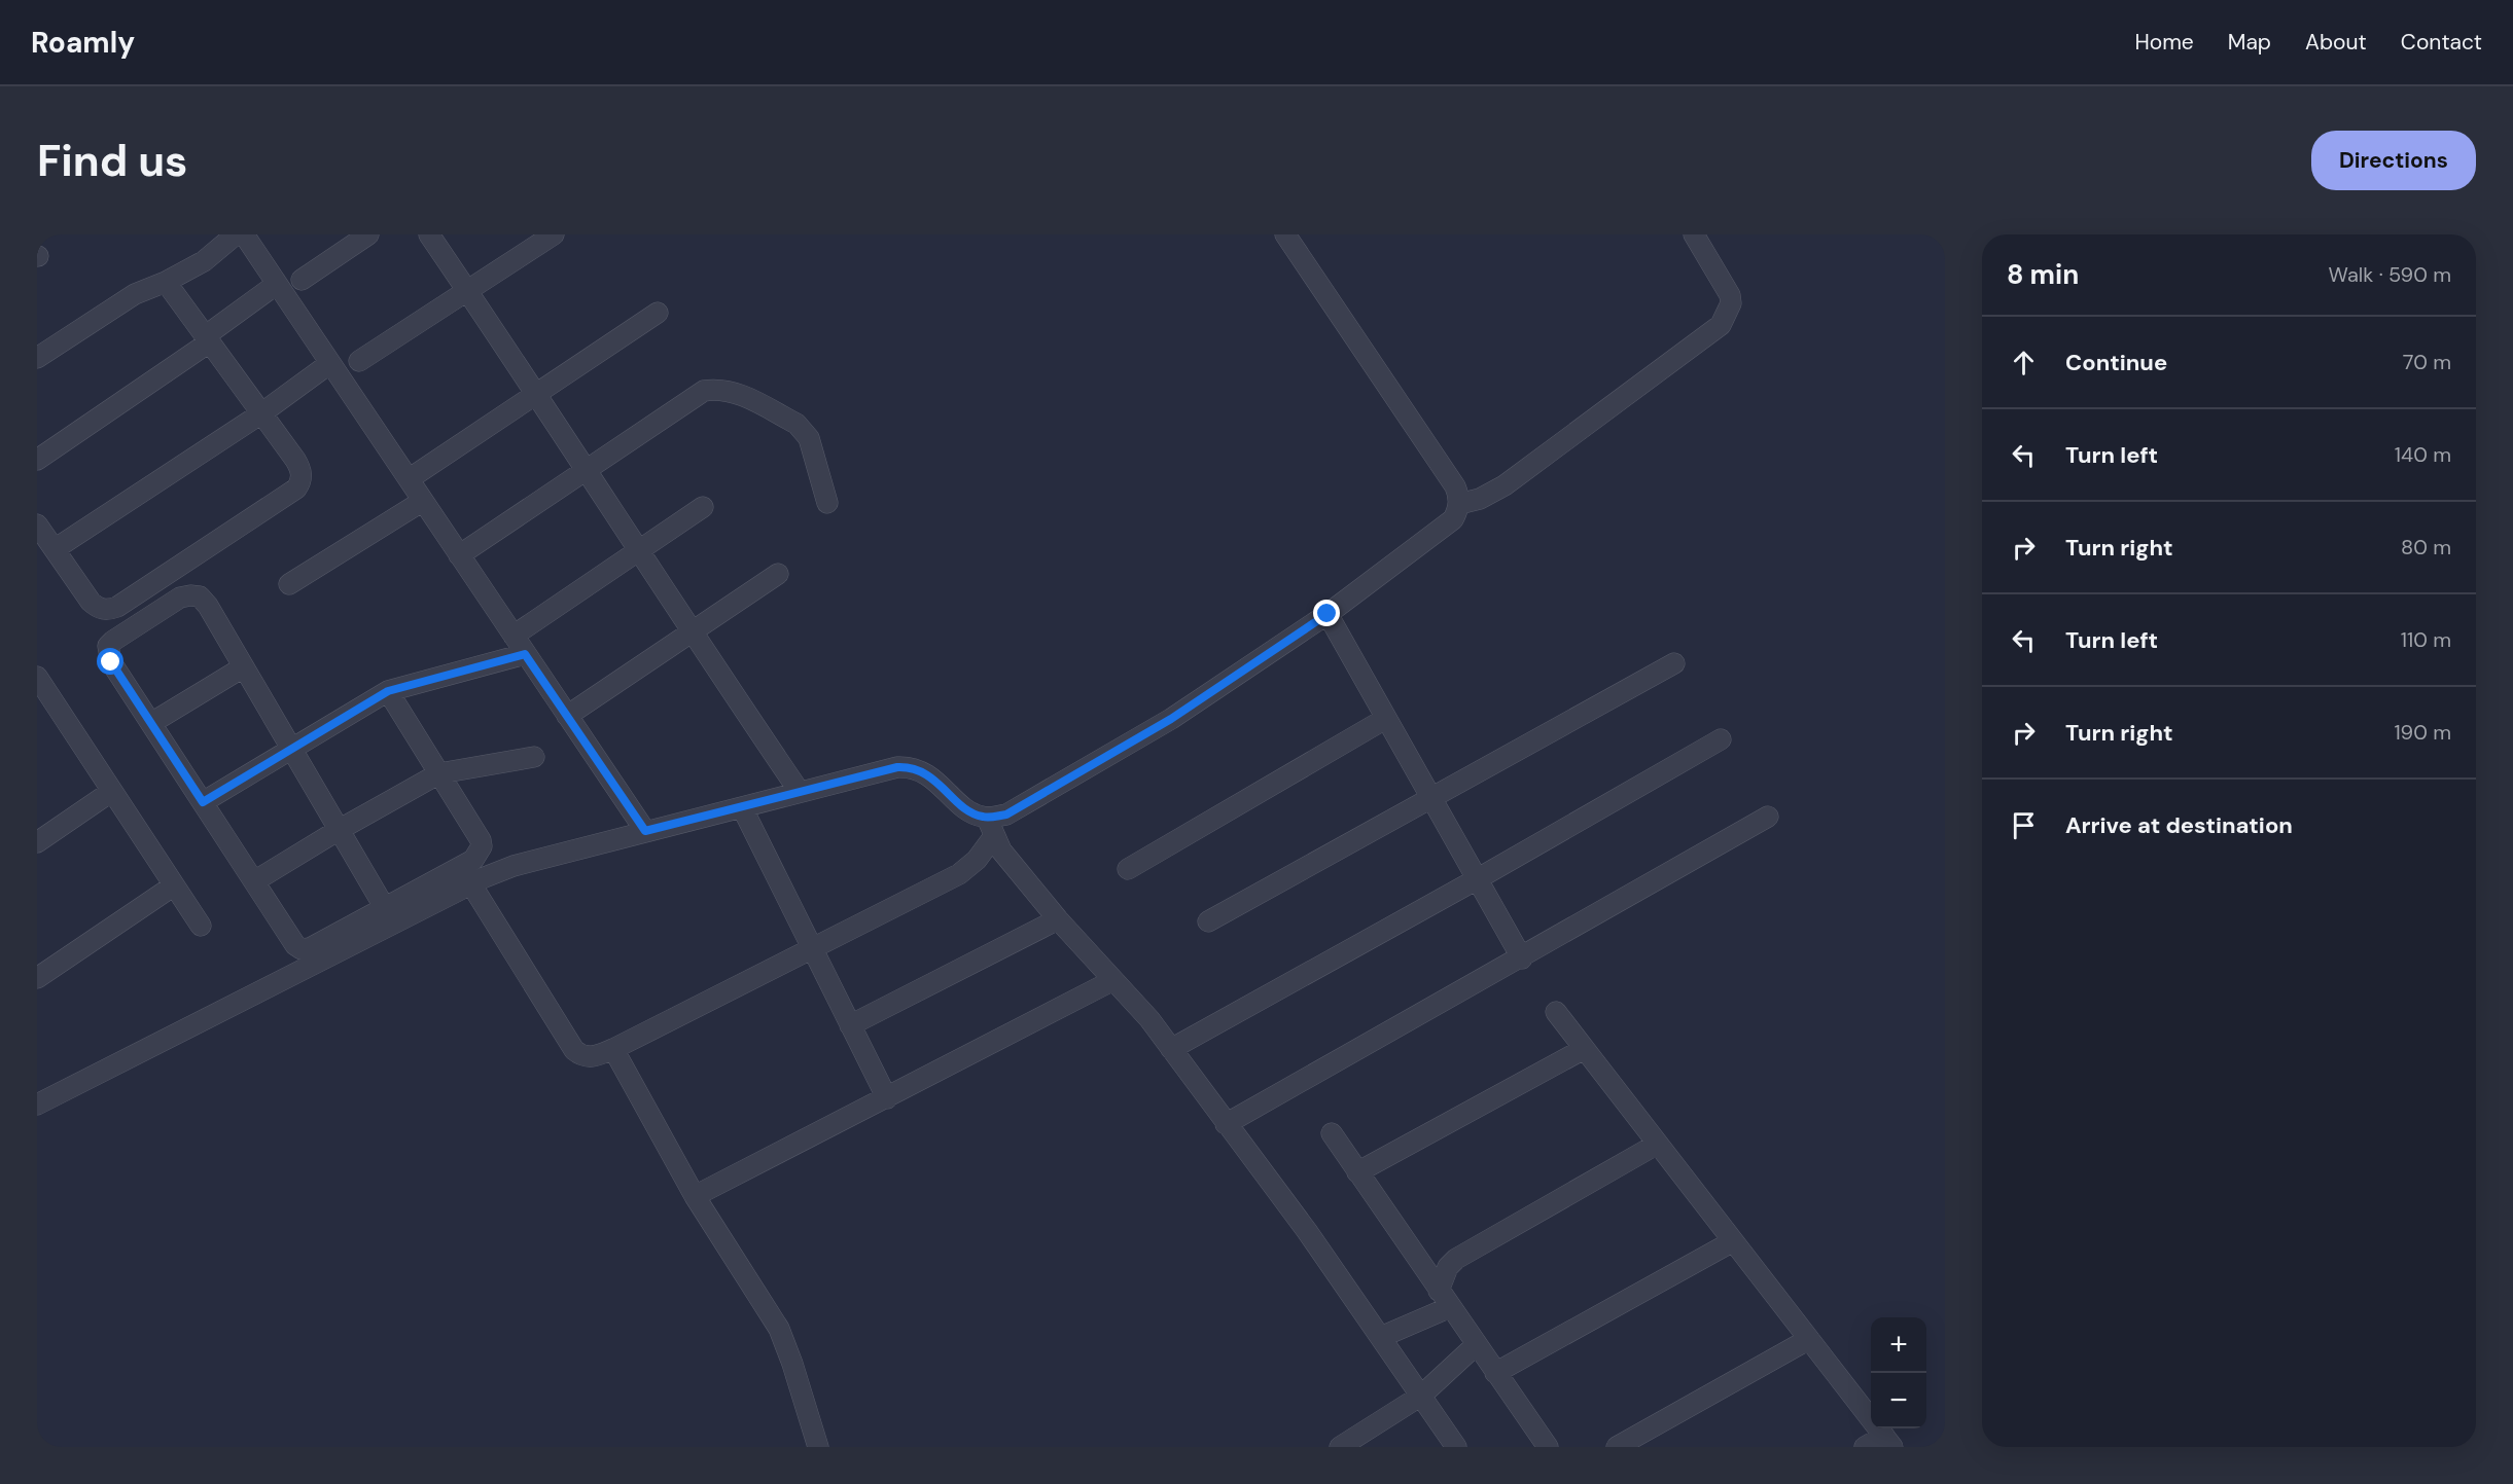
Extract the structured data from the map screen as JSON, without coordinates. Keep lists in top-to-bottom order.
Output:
{
  "page": {
    "header": "Roamly",
    "nav": [
      "Home",
      "Map",
      "About",
      "Contact"
    ],
    "buttons": "Directions",
    "title": "Find us",
    "heading": ["8 min", "Walk · 590 m"],
    "list": [
      ["Continue", "70 m"],
      ["Turn left", "140 m"],
      ["Turn right", "80 m"],
      ["Turn left", "110 m"],
      ["Turn right", "190 m"],
      "Arrive at destination"
    ],
    "map_buttons": ["+", "−"]
  }
}
